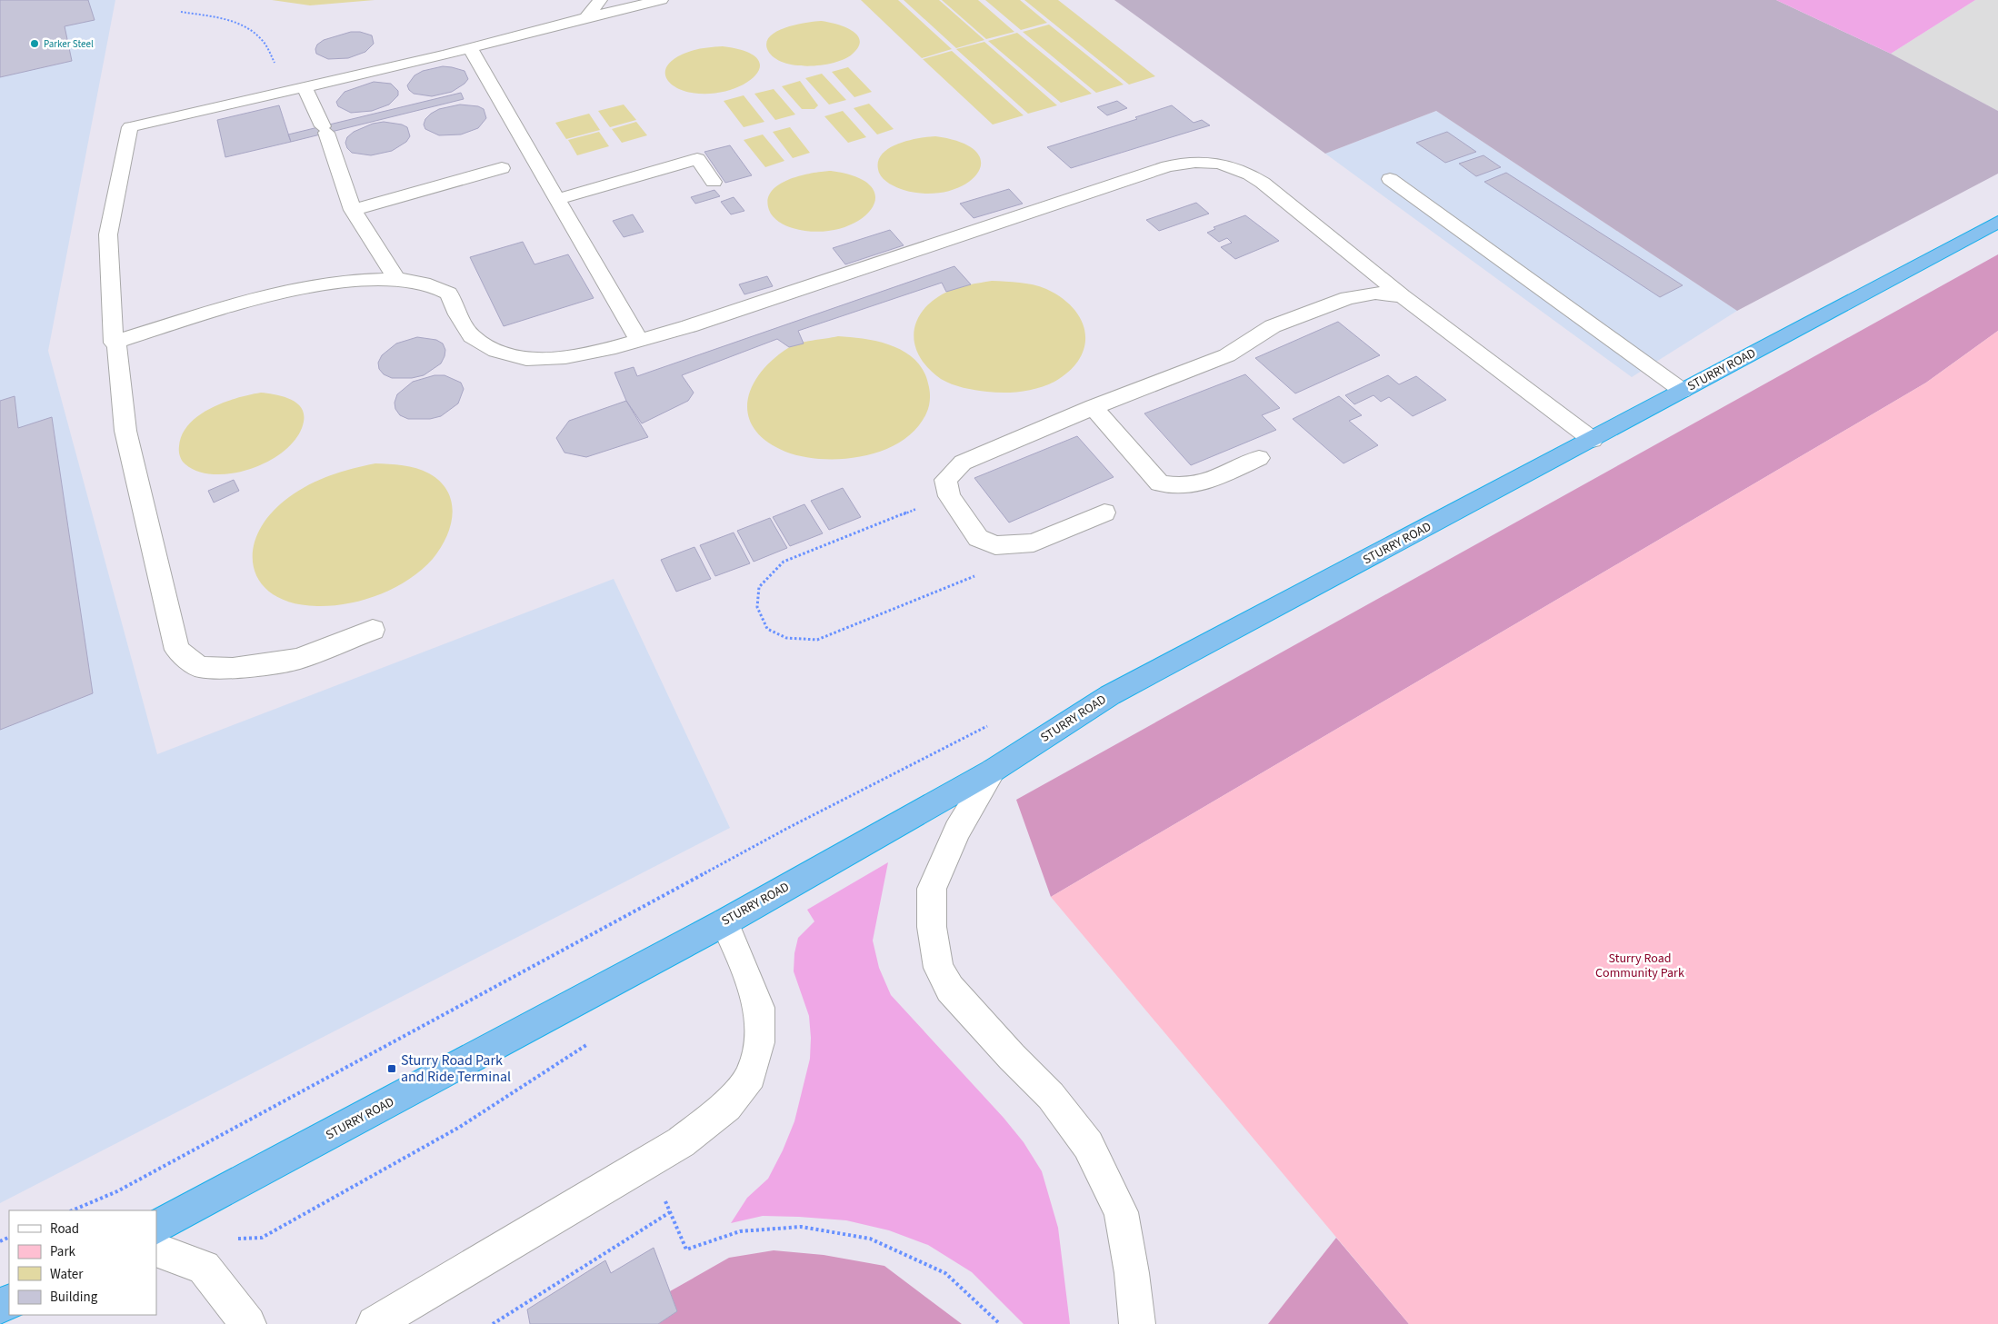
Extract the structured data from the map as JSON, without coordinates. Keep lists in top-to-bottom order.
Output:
{
  "streets": {
    "highway": ["STURRY ROAD"]
  },
  "parks": ["Sturry Road Community Park"],
  "places": {
    "other": ["Parker Steel"],
    "transit": ["Sturry Road Park and Ride Terminal"]
  },
  "legend": [
    "Road",
    "Park",
    "Water",
    "Building"
  ]
}
